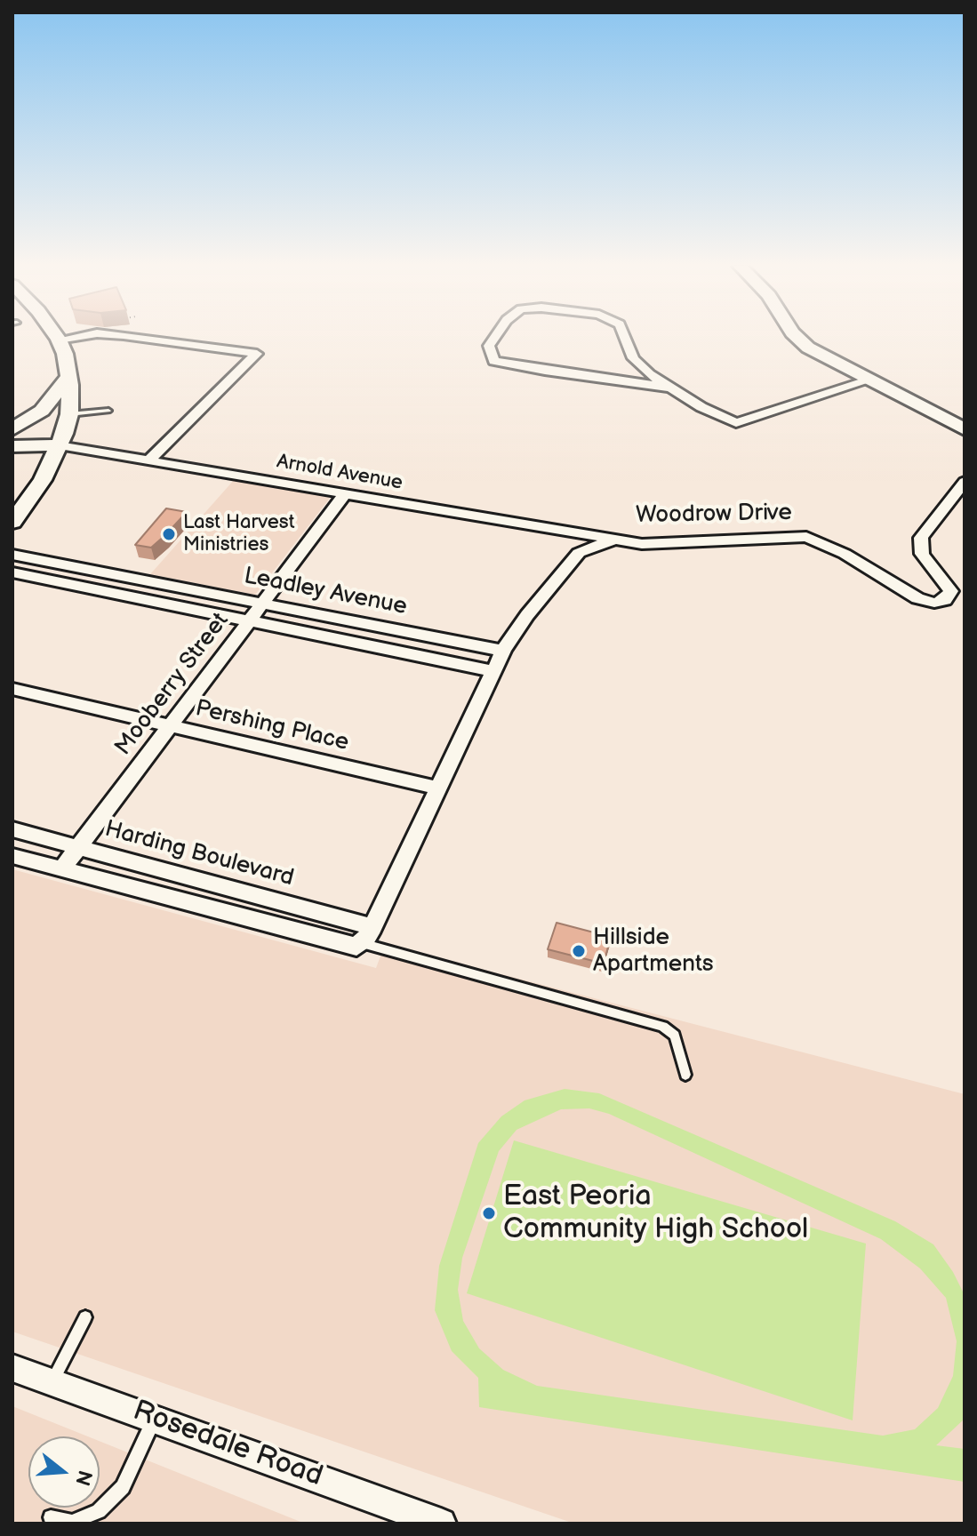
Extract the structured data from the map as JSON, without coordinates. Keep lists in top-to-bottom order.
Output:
{
  "streets": {
    "street": [
      "Arnold Avenue",
      "Woodrow Drive",
      "Leadley Avenue",
      "Mooberry Street",
      "Pershing Place",
      "Harding Boulevard",
      "Rosedale Road"
    ]
  },
  "crossings": [
    ["Arnold Avenue", "Woodrow Drive"],
    ["Arnold Avenue", "Mooberry Street"],
    ["Leadley Avenue", "Mooberry Street"],
    ["Mooberry Street", "Pershing Place"],
    ["Mooberry Street", "Harding Boulevard"]
  ],
  "places": ["Last Harvest Ministries", "Hillside Apartments", "East Peoria Community High School"],
  "north": "right"
}
